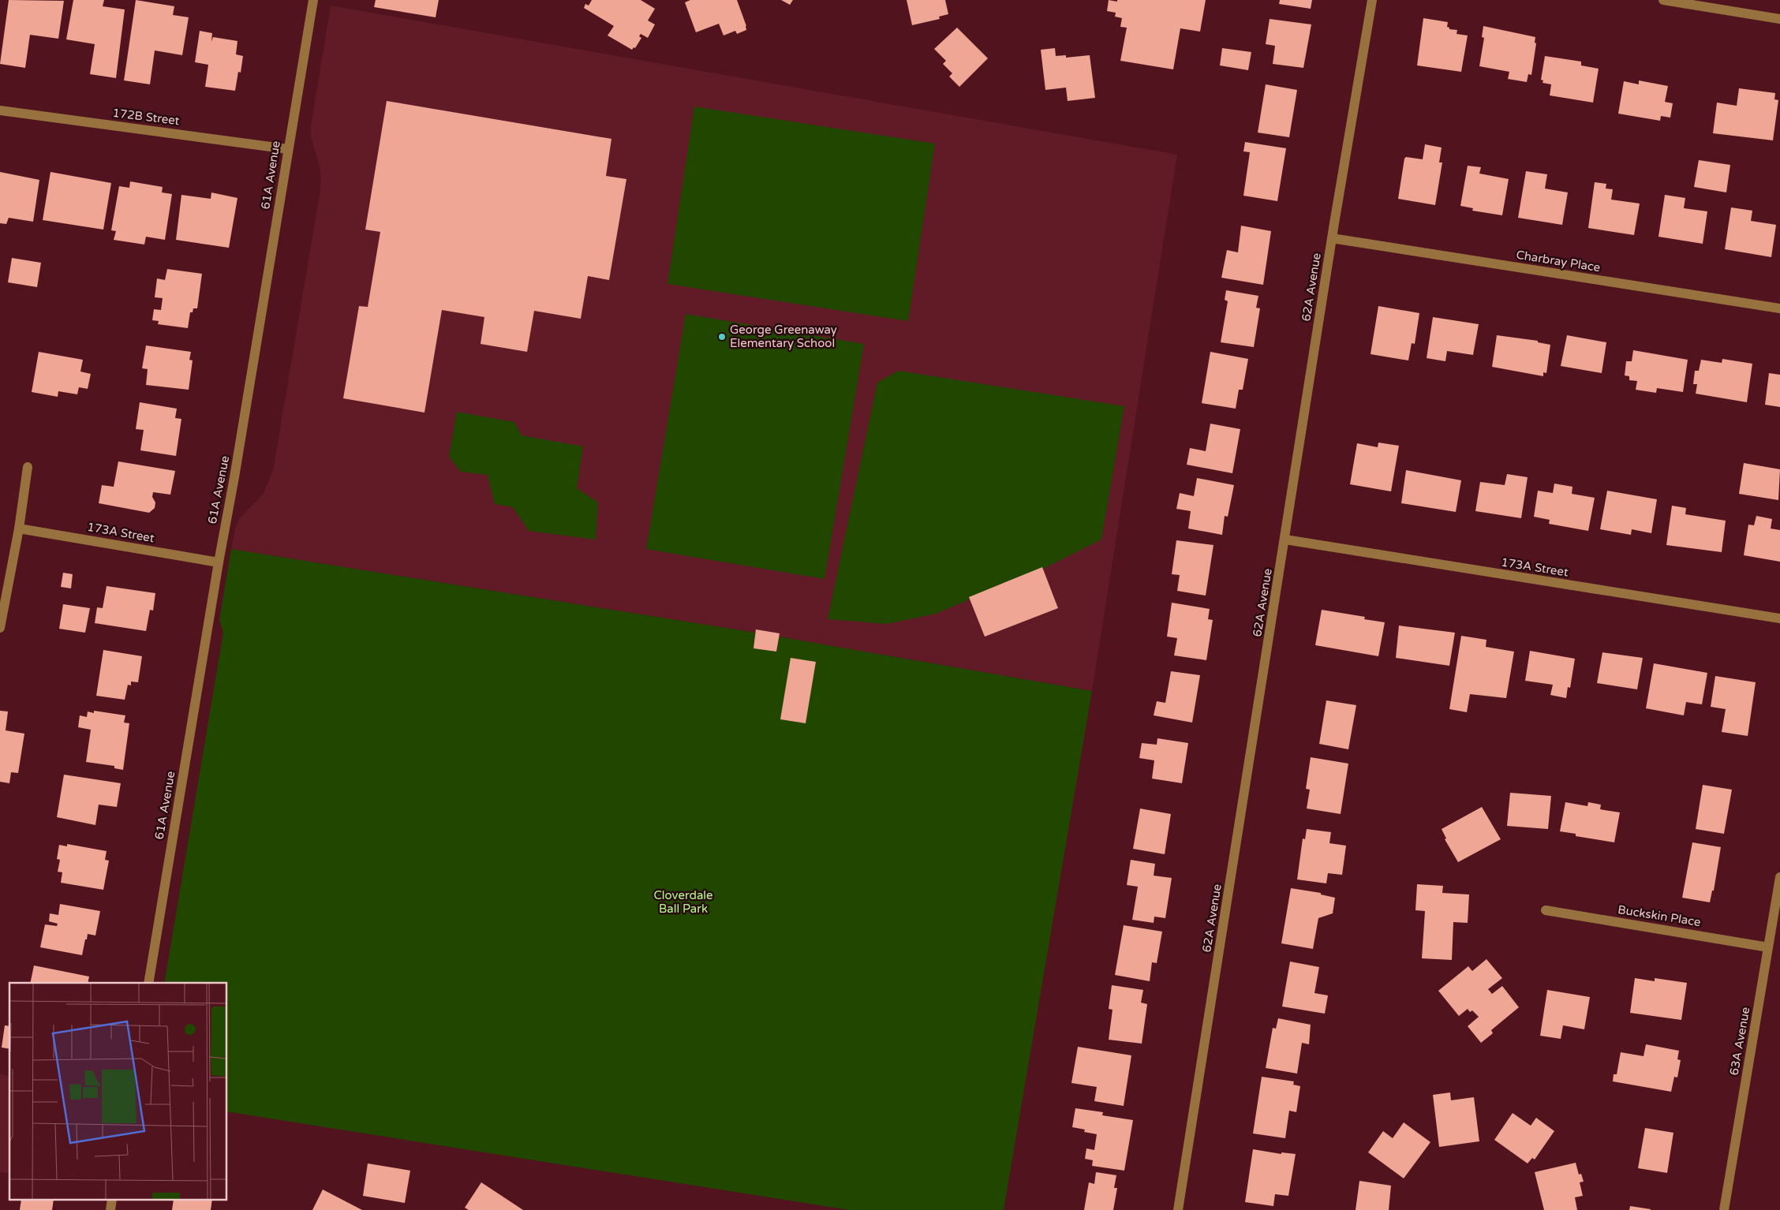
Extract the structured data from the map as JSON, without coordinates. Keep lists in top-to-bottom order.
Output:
{
  "streets": {
    "street": [
      "172B Street",
      "61A Avenue",
      "Charbray Place",
      "62A Avenue",
      "173A Street",
      "Buckskin Place",
      "63A Avenue"
    ]
  },
  "crossings": [
    ["172B Street", "61A Avenue"],
    ["61A Avenue", "173A Street"],
    ["Charbray Place", "62A Avenue"],
    ["62A Avenue", "173A Street"],
    ["Buckskin Place", "63A Avenue"]
  ],
  "parks": ["Cloverdale Ball Park"],
  "places": ["George Greenaway Elementary School"]
}
